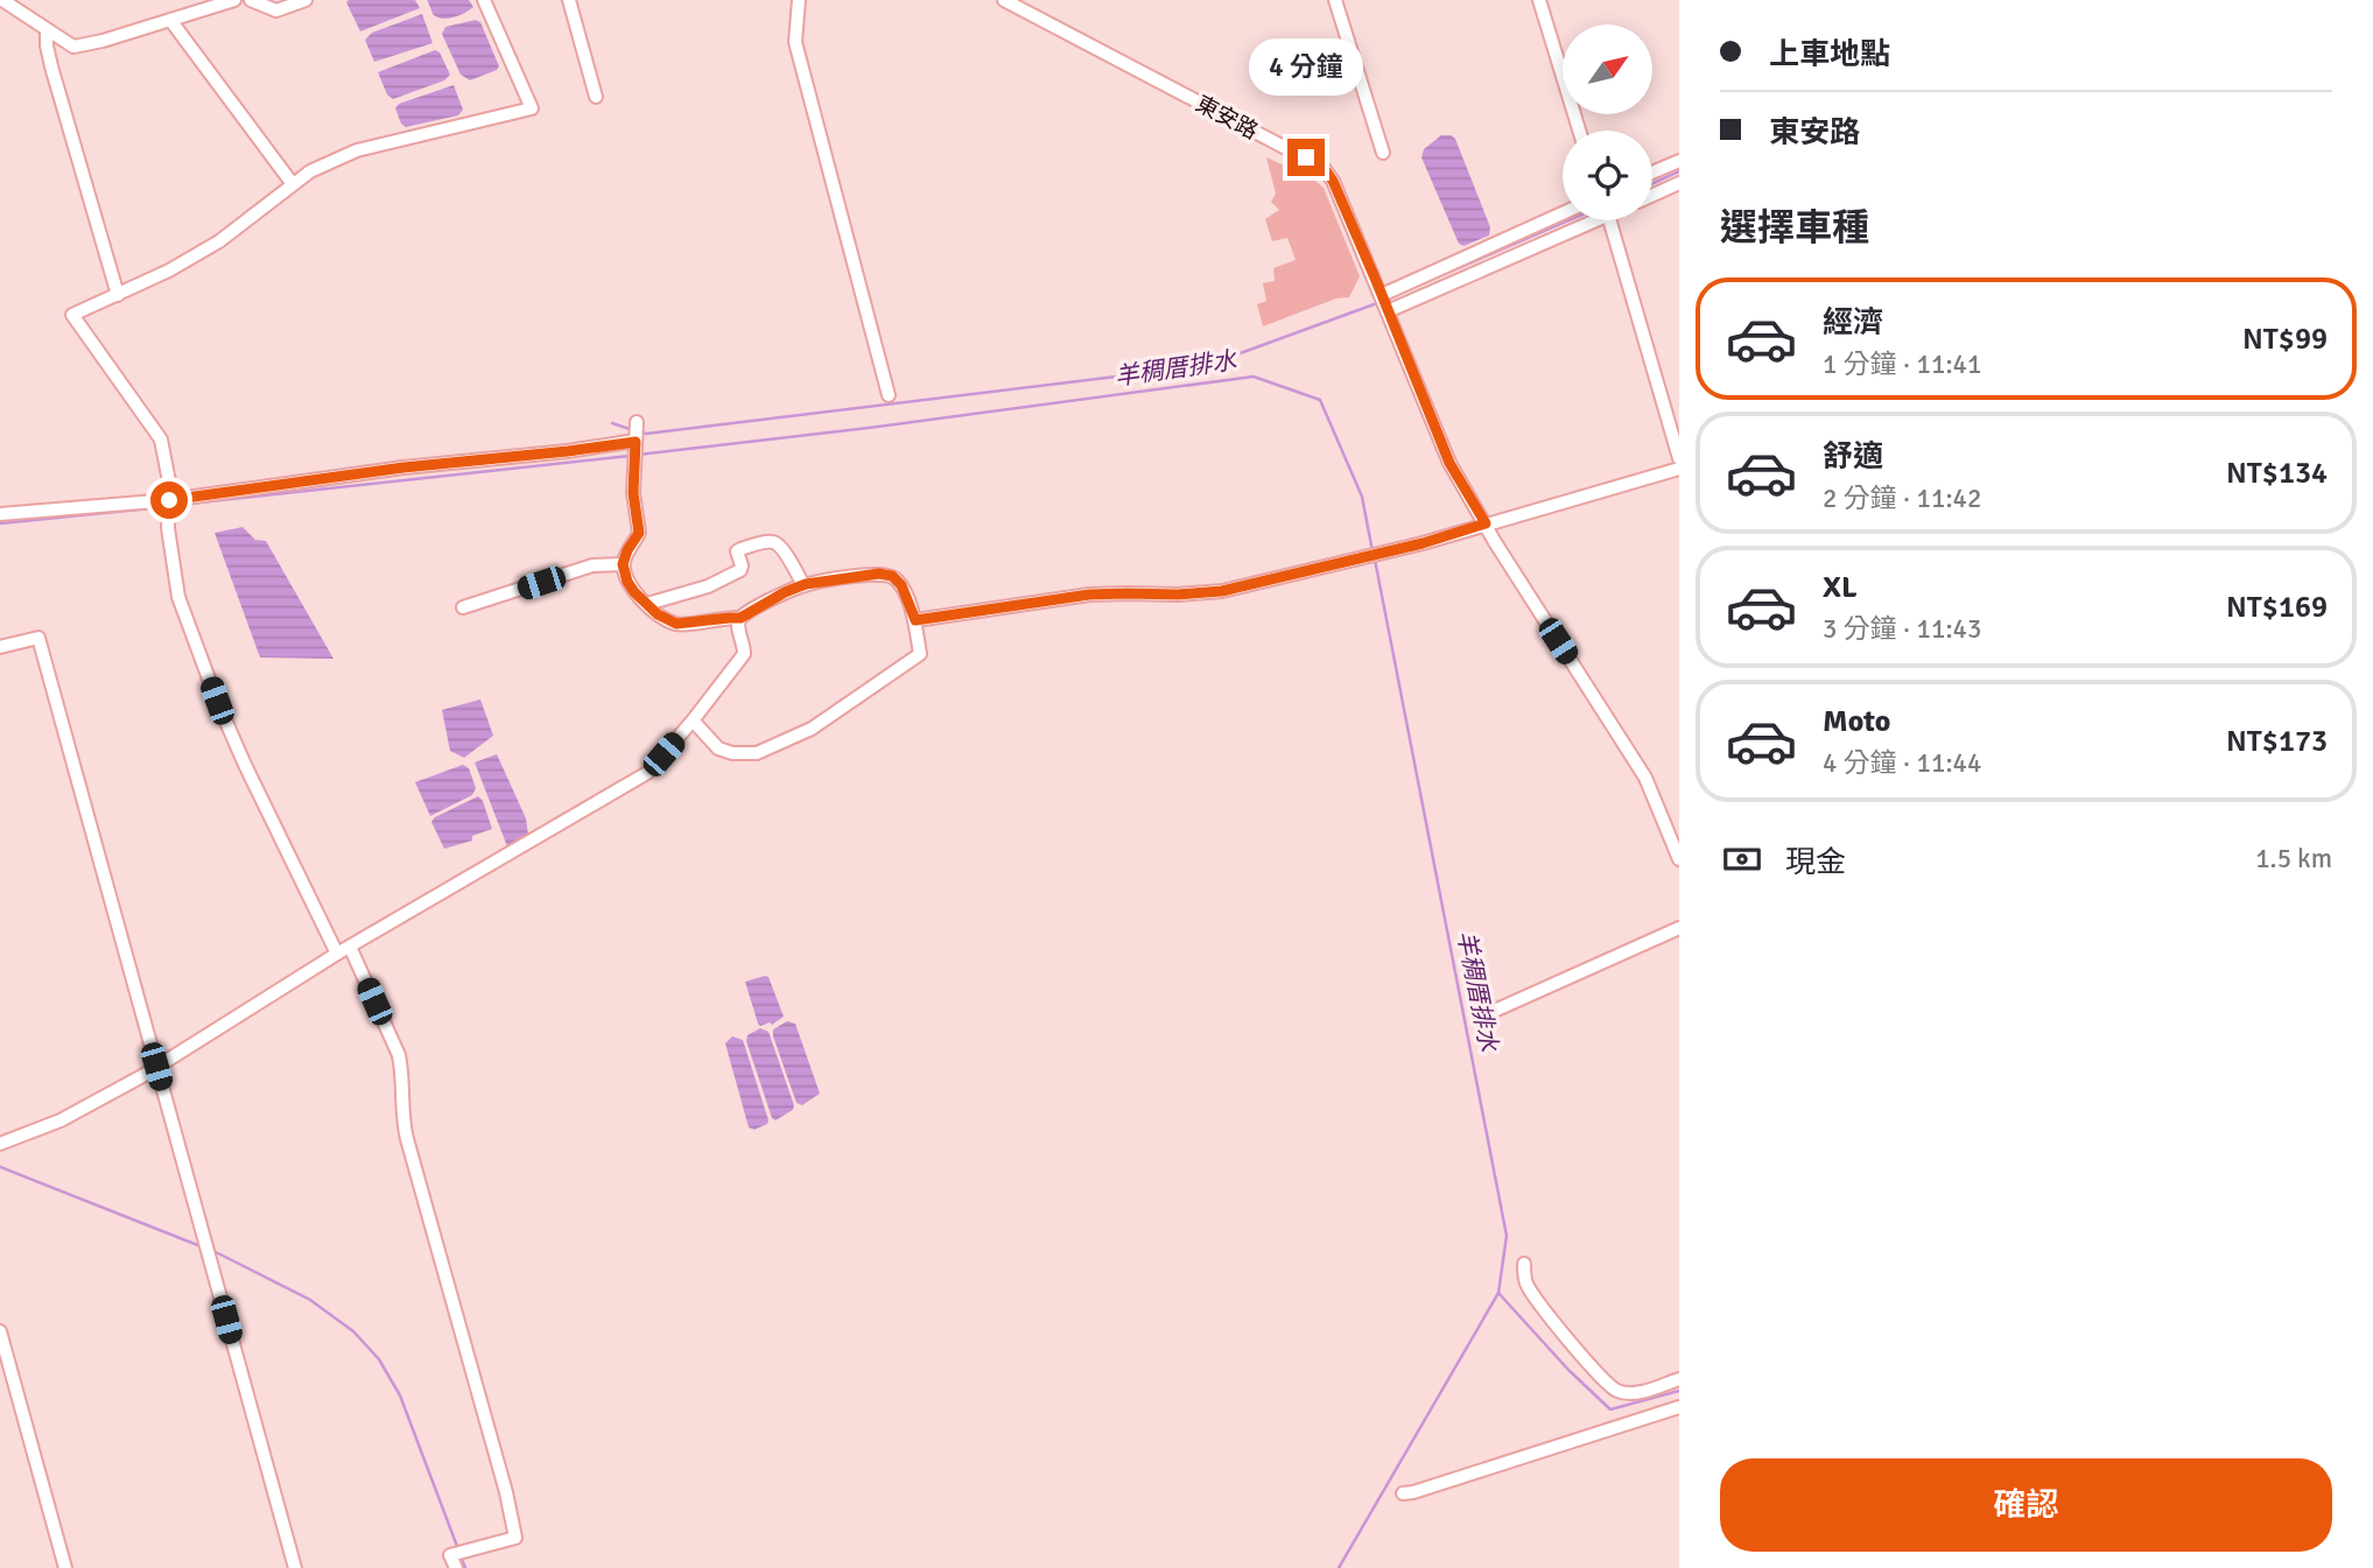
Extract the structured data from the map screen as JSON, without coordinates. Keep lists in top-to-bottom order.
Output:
{
  "streets": {
    "street": ["東安路"]
  },
  "water": ["羊稠厝排水"],
  "north": "top right",
  "page": {
    "banner": ["上車地點", "東安路"],
    "bubble": "4 分鐘",
    "heading": "選擇車種",
    "list": [
      {
        "name": "經濟",
        "note": "1 分鐘 · 11:41",
        "value": "NT$99"
      },
      {
        "name": "舒適",
        "note": "2 分鐘 · 11:42",
        "value": "NT$134"
      },
      {
        "name": "XL",
        "note": "3 分鐘 · 11:43",
        "value": "NT$169"
      },
      {
        "name": "Moto",
        "note": "4 分鐘 · 11:44",
        "value": "NT$173"
      }
    ],
    "pay": ["現金", "1.5 km"],
    "buttons": "確認"
  }
}
